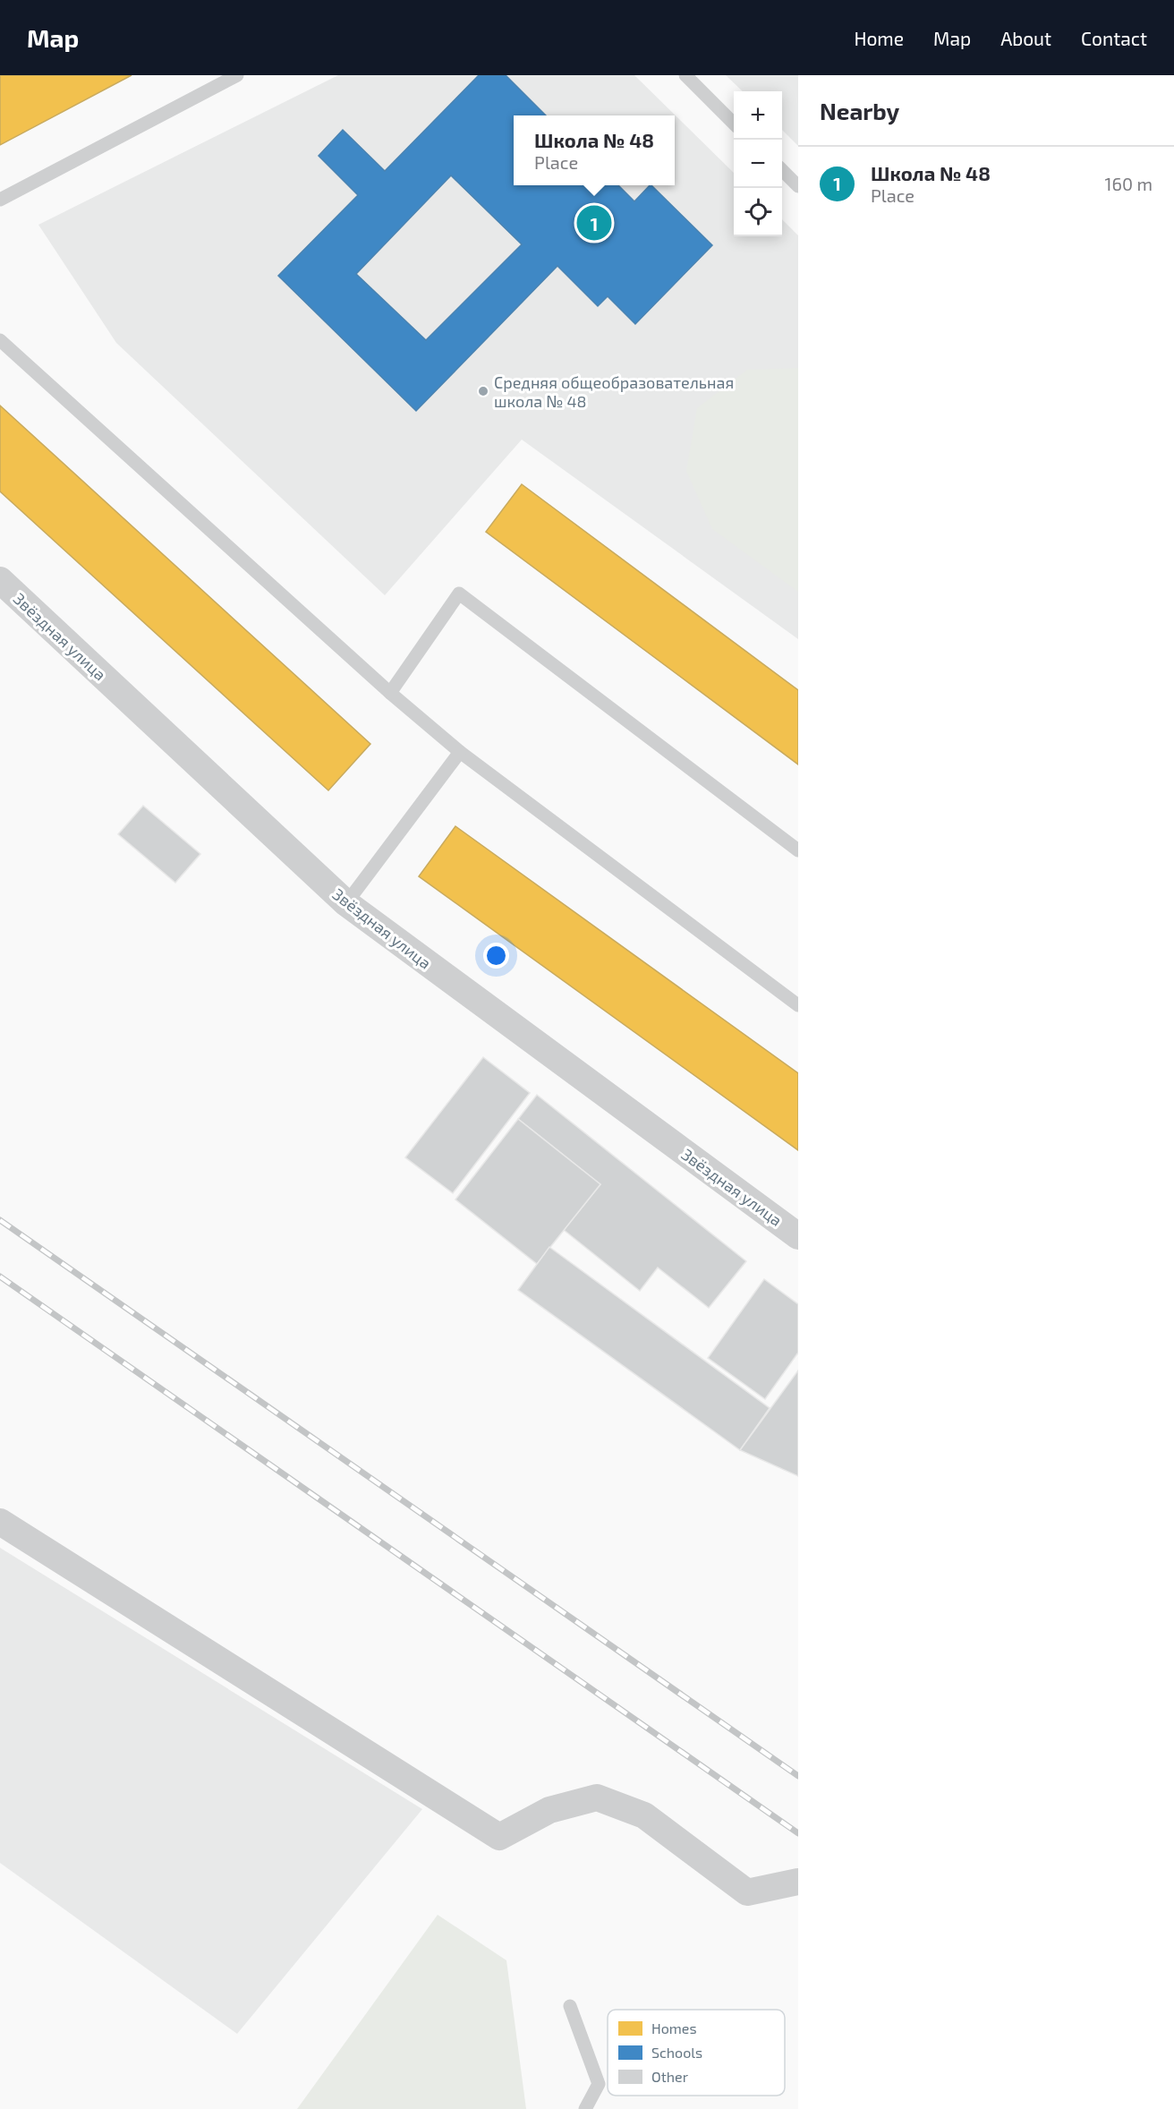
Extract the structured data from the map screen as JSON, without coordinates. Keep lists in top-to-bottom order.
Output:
{
  "streets": {
    "street": ["Звёздная улица"]
  },
  "places": ["Средняя общеобразовательная школа № 48"],
  "legend": ["Homes", "Schools", "Other"],
  "page": {
    "header": "Map",
    "nav": [
      "Home",
      "Map",
      "About",
      "Contact"
    ],
    "heading": "Nearby",
    "map_buttons": ["+", "−"],
    "popup": ["Школа № 48", "Place"],
    "list": [
      {
        "mark": "1",
        "name": "Школа № 48",
        "note": "Place",
        "value": "160 m"
      }
    ],
    "pins": "1"
  }
}
